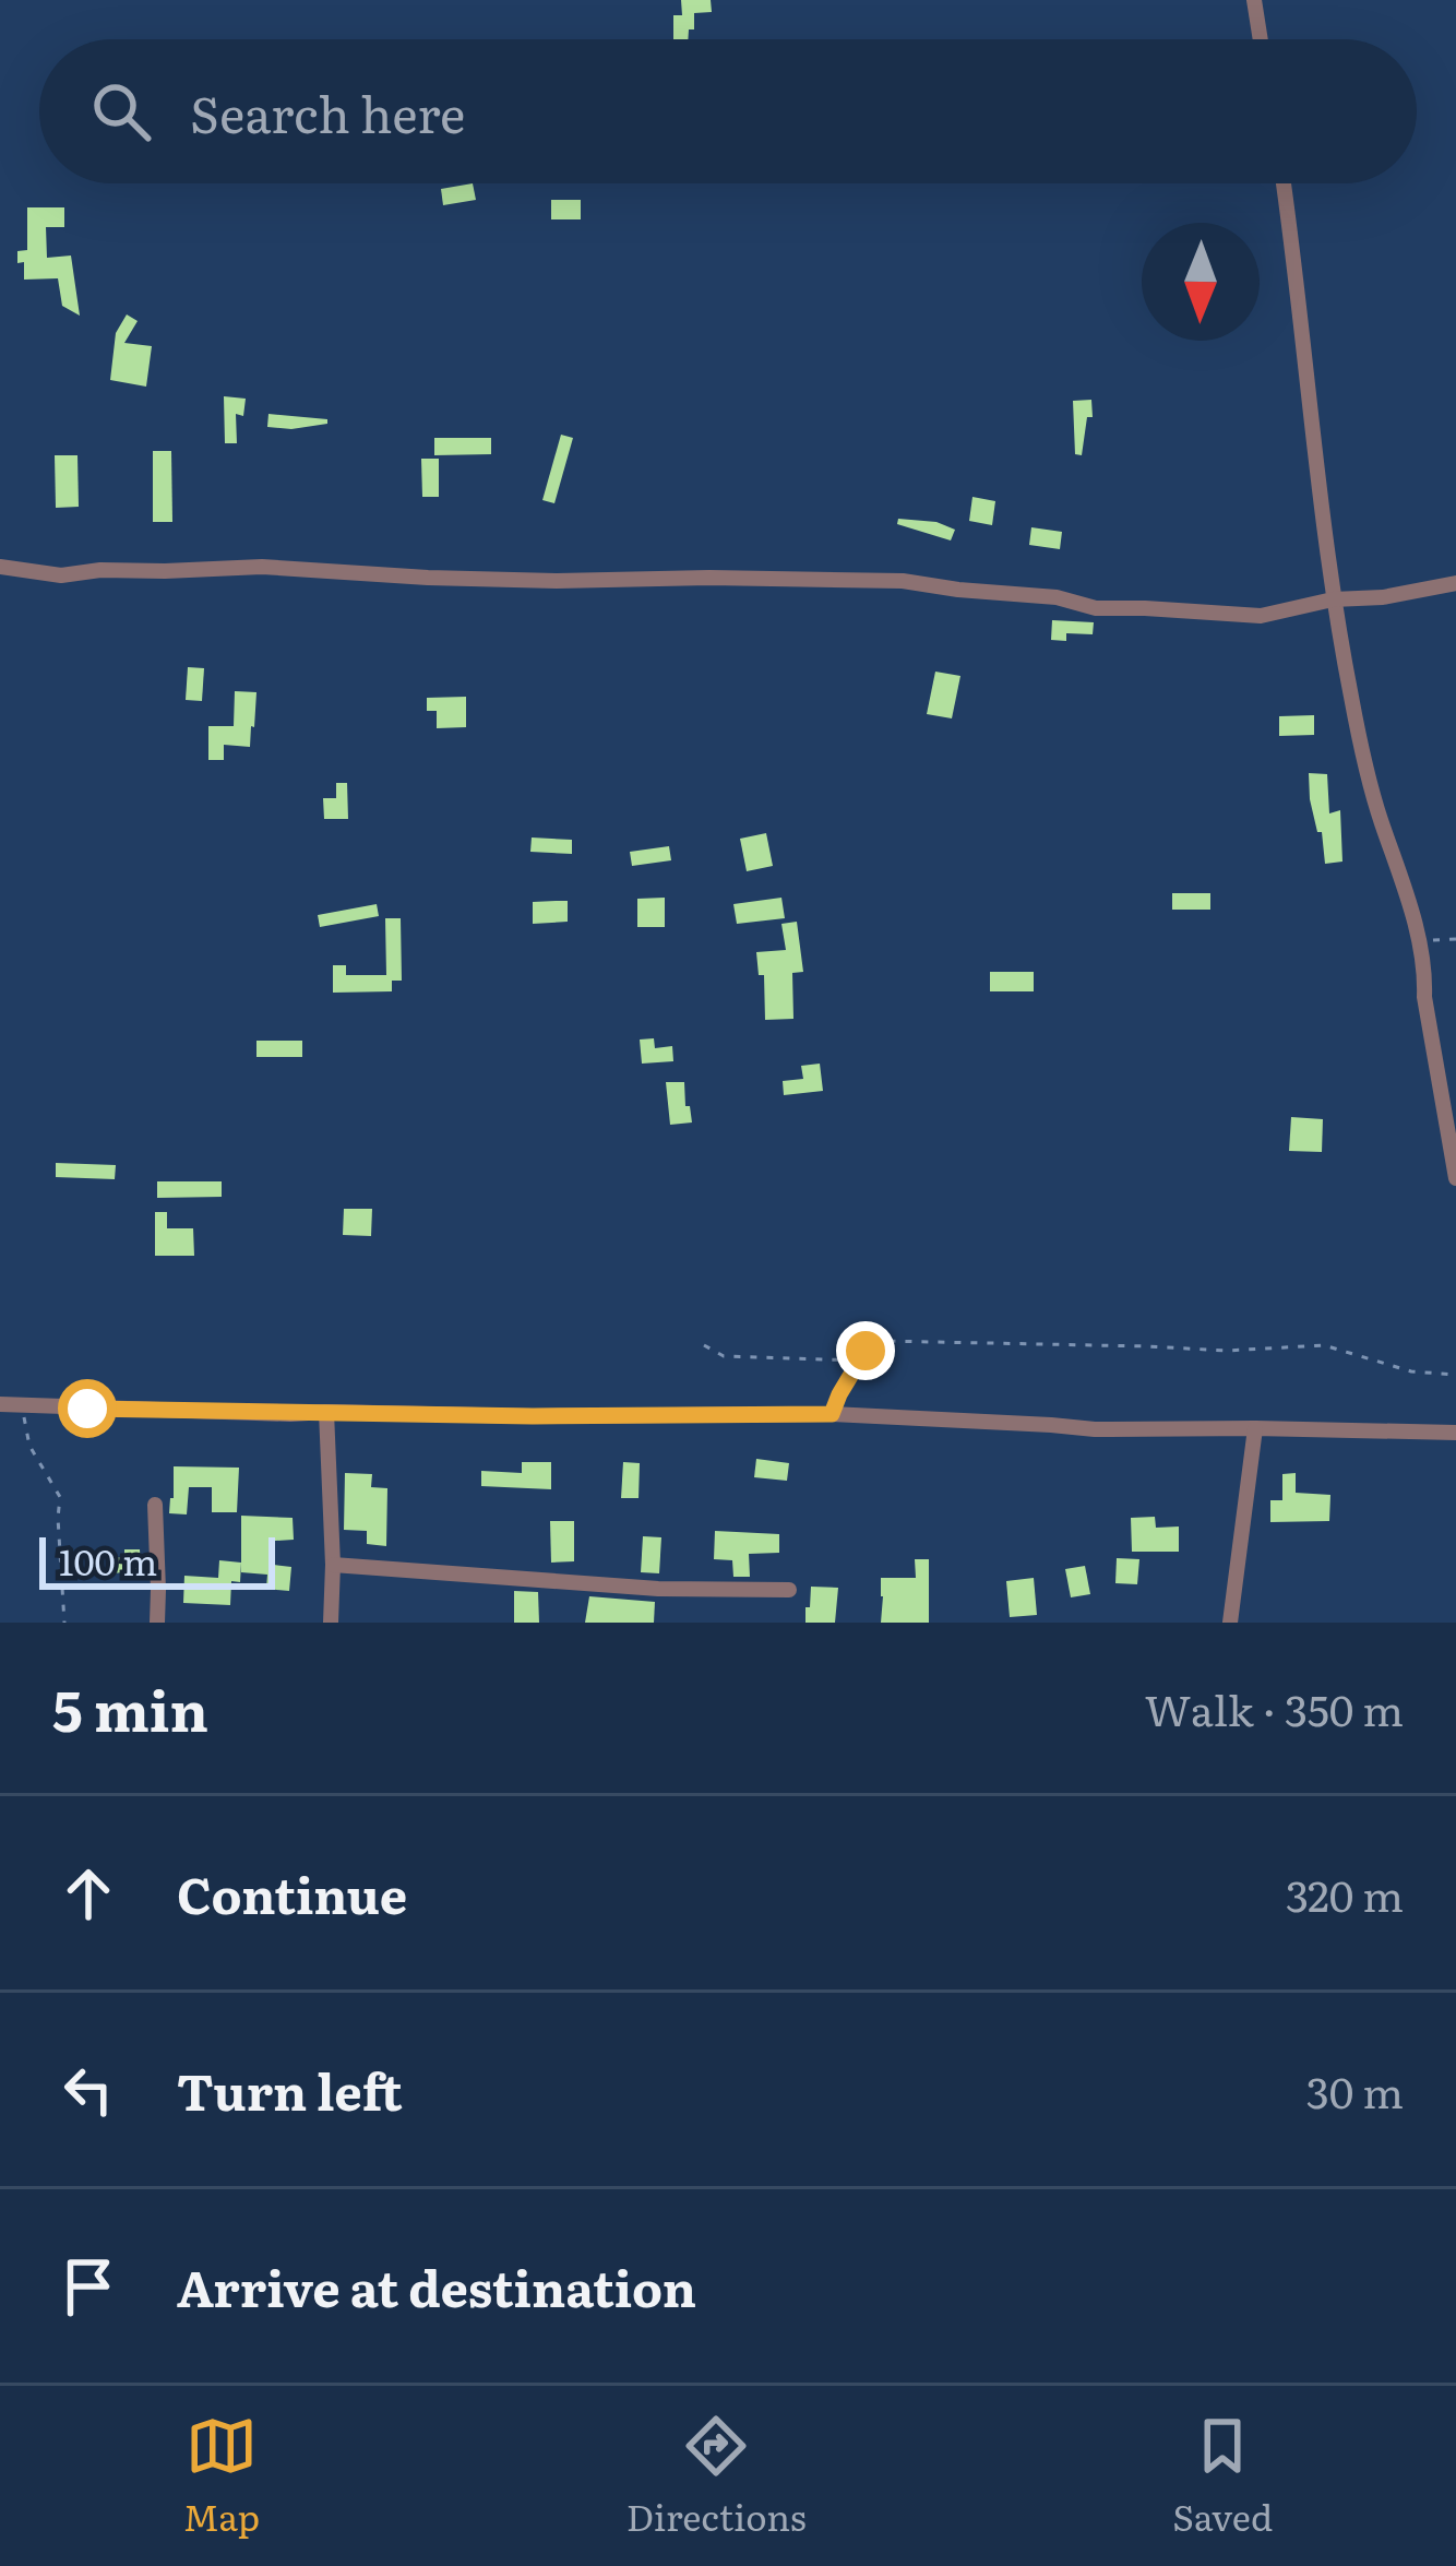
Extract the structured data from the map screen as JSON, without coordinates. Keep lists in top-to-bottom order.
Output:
{
  "scale_bar": "100 m",
  "north": "bottom",
  "page": {
    "search": "Search here",
    "scale": "100 m",
    "heading": ["5 min", "Walk · 350 m"],
    "list": [
      ["Continue", "320 m"],
      ["Turn left", "30 m"],
      "Arrive at destination"
    ],
    "nav": ["Map", "Directions", "Saved"]
  }
}
